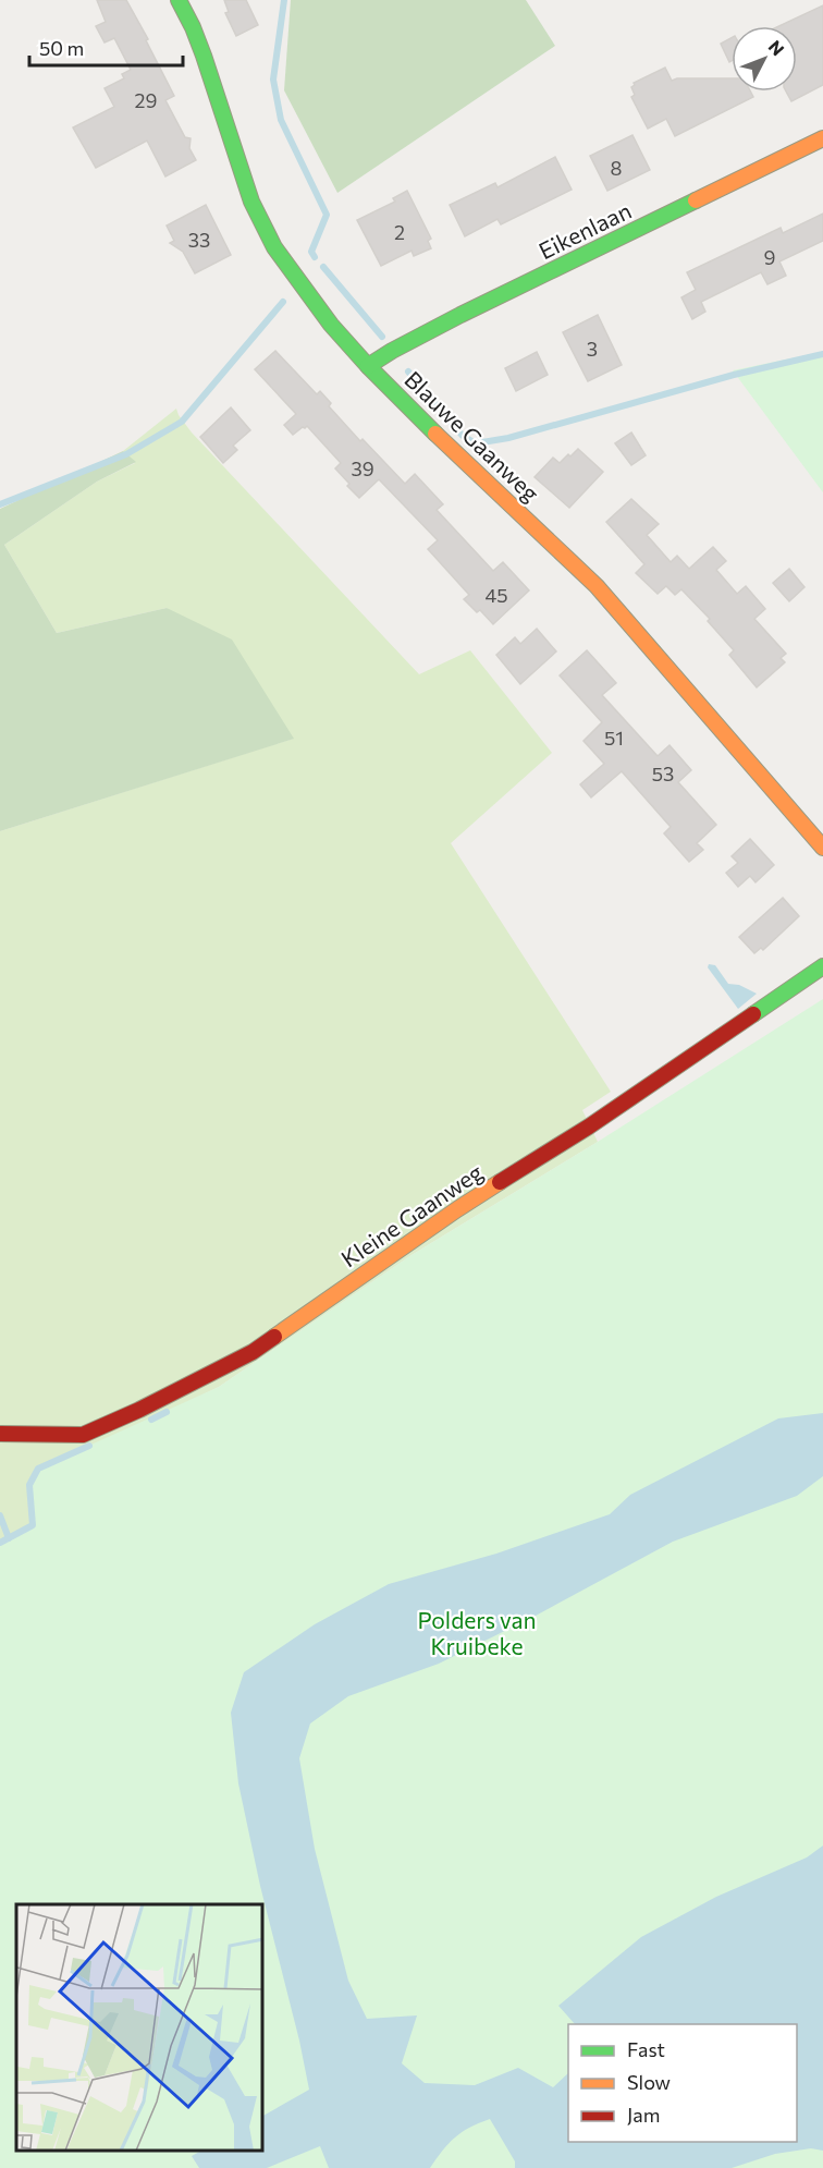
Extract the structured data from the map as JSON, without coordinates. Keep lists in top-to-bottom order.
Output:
{
  "streets": {
    "street": ["Eikenlaan", "Blauwe Gaanweg", "Kleine Gaanweg"]
  },
  "crossings": [
    ["Eikenlaan", "Blauwe Gaanweg"]
  ],
  "parks": ["Polders van Kruibeke"],
  "house_numbers": [
    "29",
    "8",
    "2",
    "33",
    "9",
    "3",
    "39",
    "45",
    "51",
    "53"
  ],
  "legend": ["Fast", "Slow", "Jam"],
  "scale_bar": "50 m",
  "north": "top right"
}
